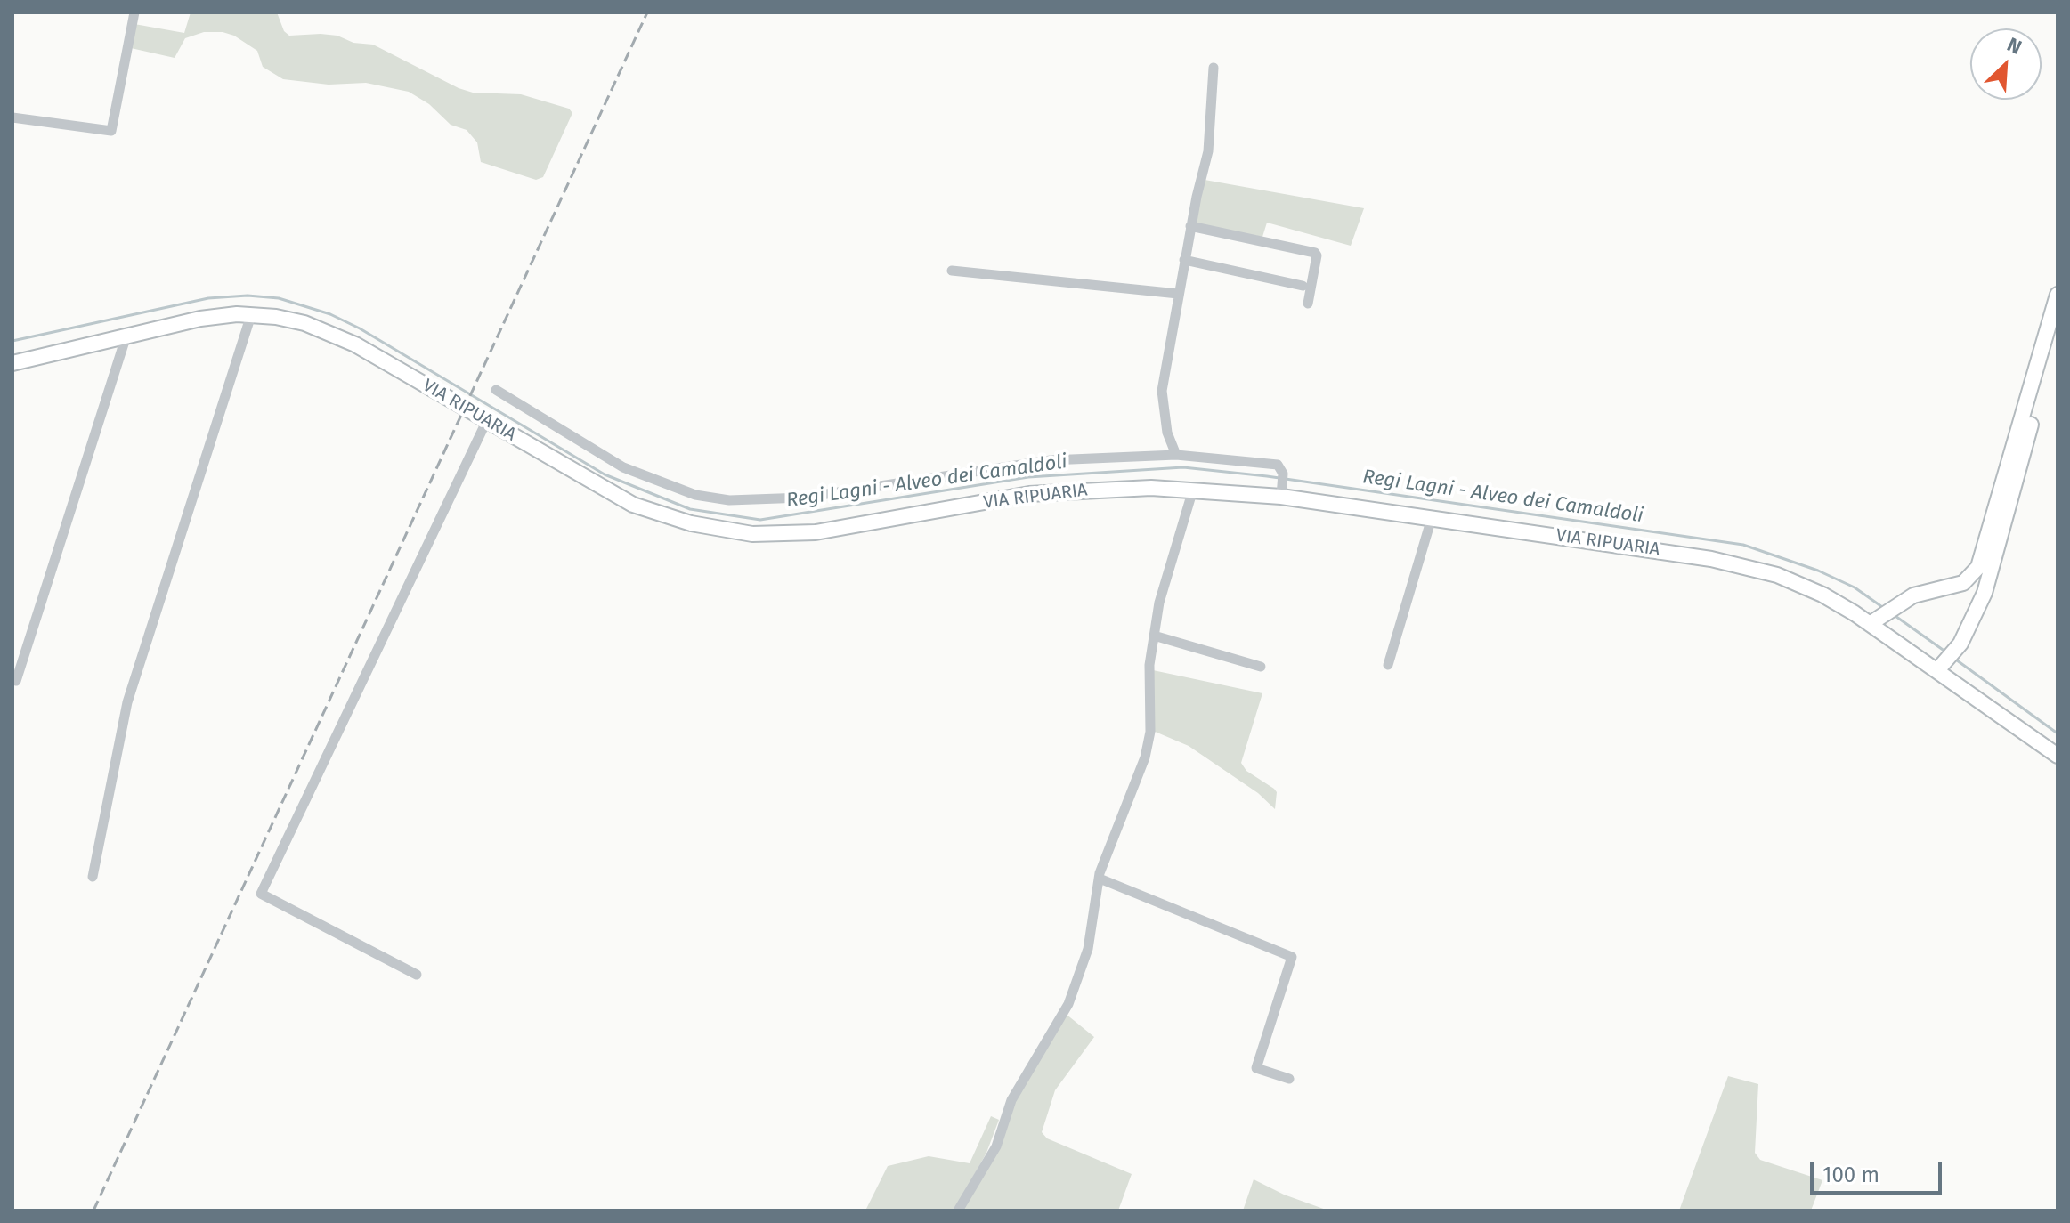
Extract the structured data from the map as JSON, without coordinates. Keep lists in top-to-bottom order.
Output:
{
  "streets": {
    "street": ["VIA RIPUARIA"]
  },
  "water": ["Regi Lagni - Alveo dei Camaldoli"],
  "scale_bar": "100 m",
  "north": "top right"
}
